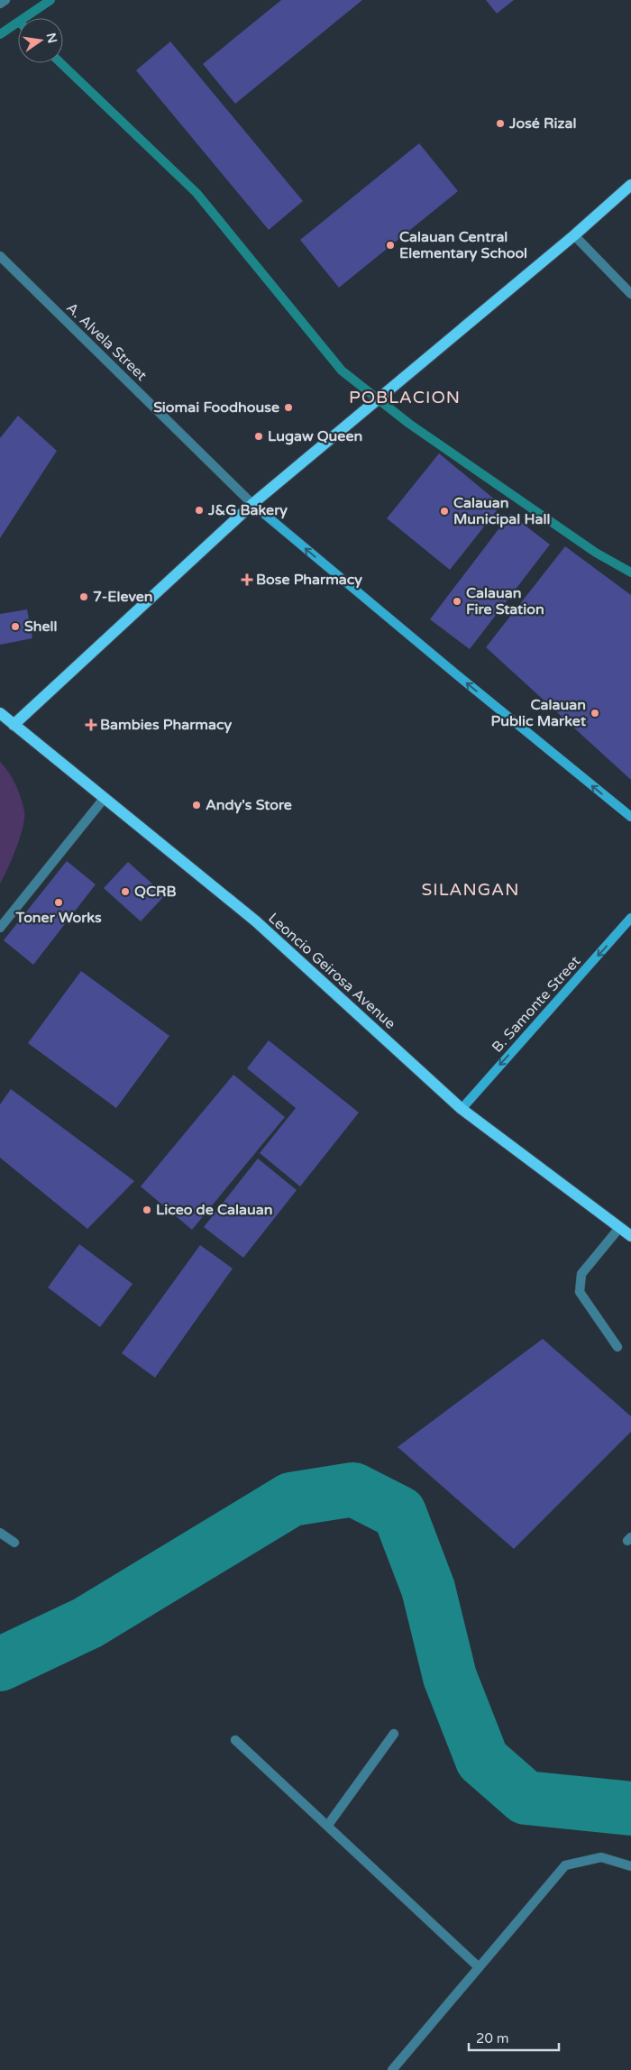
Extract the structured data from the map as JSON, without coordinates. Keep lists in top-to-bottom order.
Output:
{
  "streets": {
    "main road": ["Leoncio Geirosa Avenue"],
    "street": ["A. Alvela Street", "B. Samonte Street"]
  },
  "crossings": [
    ["Leoncio Geirosa Avenue", "B. Samonte Street"]
  ],
  "one_way": ["B. Samonte Street"],
  "districts": ["POBLACION", "SILANGAN"],
  "places": {
    "other": [
      "José Rizal",
      "Calauan Central Elementary School",
      "Siomai Foodhouse",
      "Lugaw Queen",
      "J&G Bakery",
      "Calauan Municipal Hall",
      "7-Eleven",
      "Calauan Fire Station",
      "Shell",
      "Calauan Public Market",
      "Andy's Store",
      "QCRB",
      "Toner Works",
      "Liceo de Calauan"
    ],
    "health": ["Bose Pharmacy", "Bambies Pharmacy"]
  },
  "scale_bar": "20 m",
  "north": "right"
}
